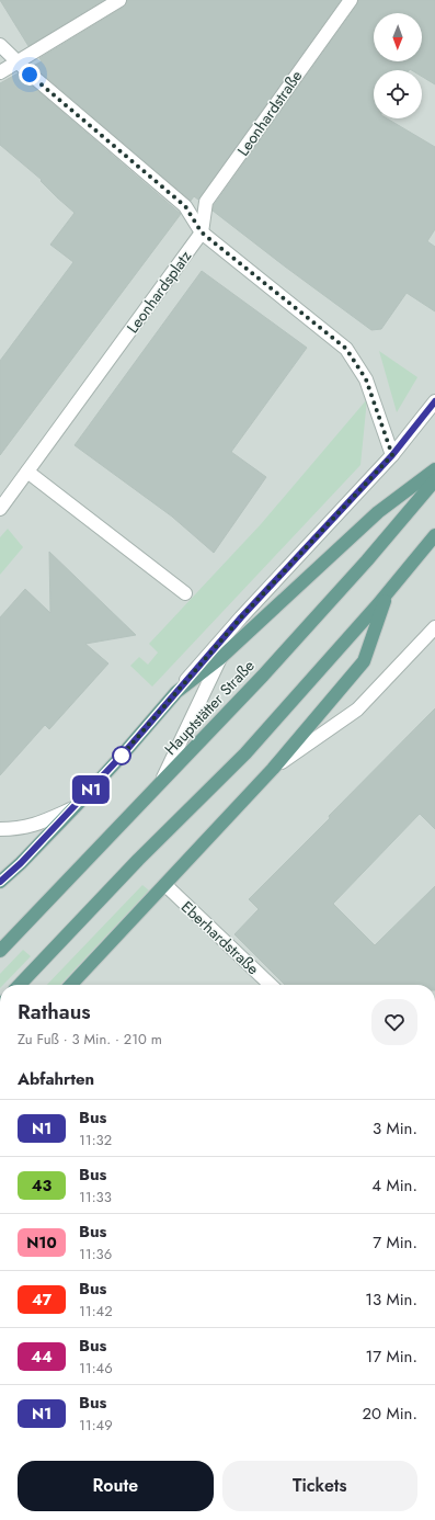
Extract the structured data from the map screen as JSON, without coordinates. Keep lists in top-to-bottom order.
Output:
{
  "streets": {
    "main road": ["Hauptstätter Straße"],
    "street": ["Leonhardstraße", "Leonhardsplatz", "Eberhardstraße"]
  },
  "crossings": [
    ["Leonhardstraße", "Leonhardsplatz"]
  ],
  "lines": ["bus line N1"],
  "north": "bottom",
  "page": {
    "on_map": "N1",
    "heading": [
      ["Rathaus", "Zu Fuß · 3 Min. · 210 m"],
      "Abfahrten"
    ],
    "list": [
      {
        "mark": "N1",
        "name": "Bus",
        "note": "11:32",
        "value": "3 Min."
      },
      {
        "mark": "43",
        "name": "Bus",
        "note": "11:33",
        "value": "4 Min."
      },
      {
        "mark": "N10",
        "name": "Bus",
        "note": "11:36",
        "value": "7 Min."
      },
      {
        "mark": "47",
        "name": "Bus",
        "note": "11:42",
        "value": "13 Min."
      },
      {
        "mark": "44",
        "name": "Bus",
        "note": "11:46",
        "value": "17 Min."
      },
      {
        "mark": "N1",
        "name": "Bus",
        "note": "11:49",
        "value": "20 Min."
      }
    ],
    "buttons": ["Route", "Tickets"]
  }
}
